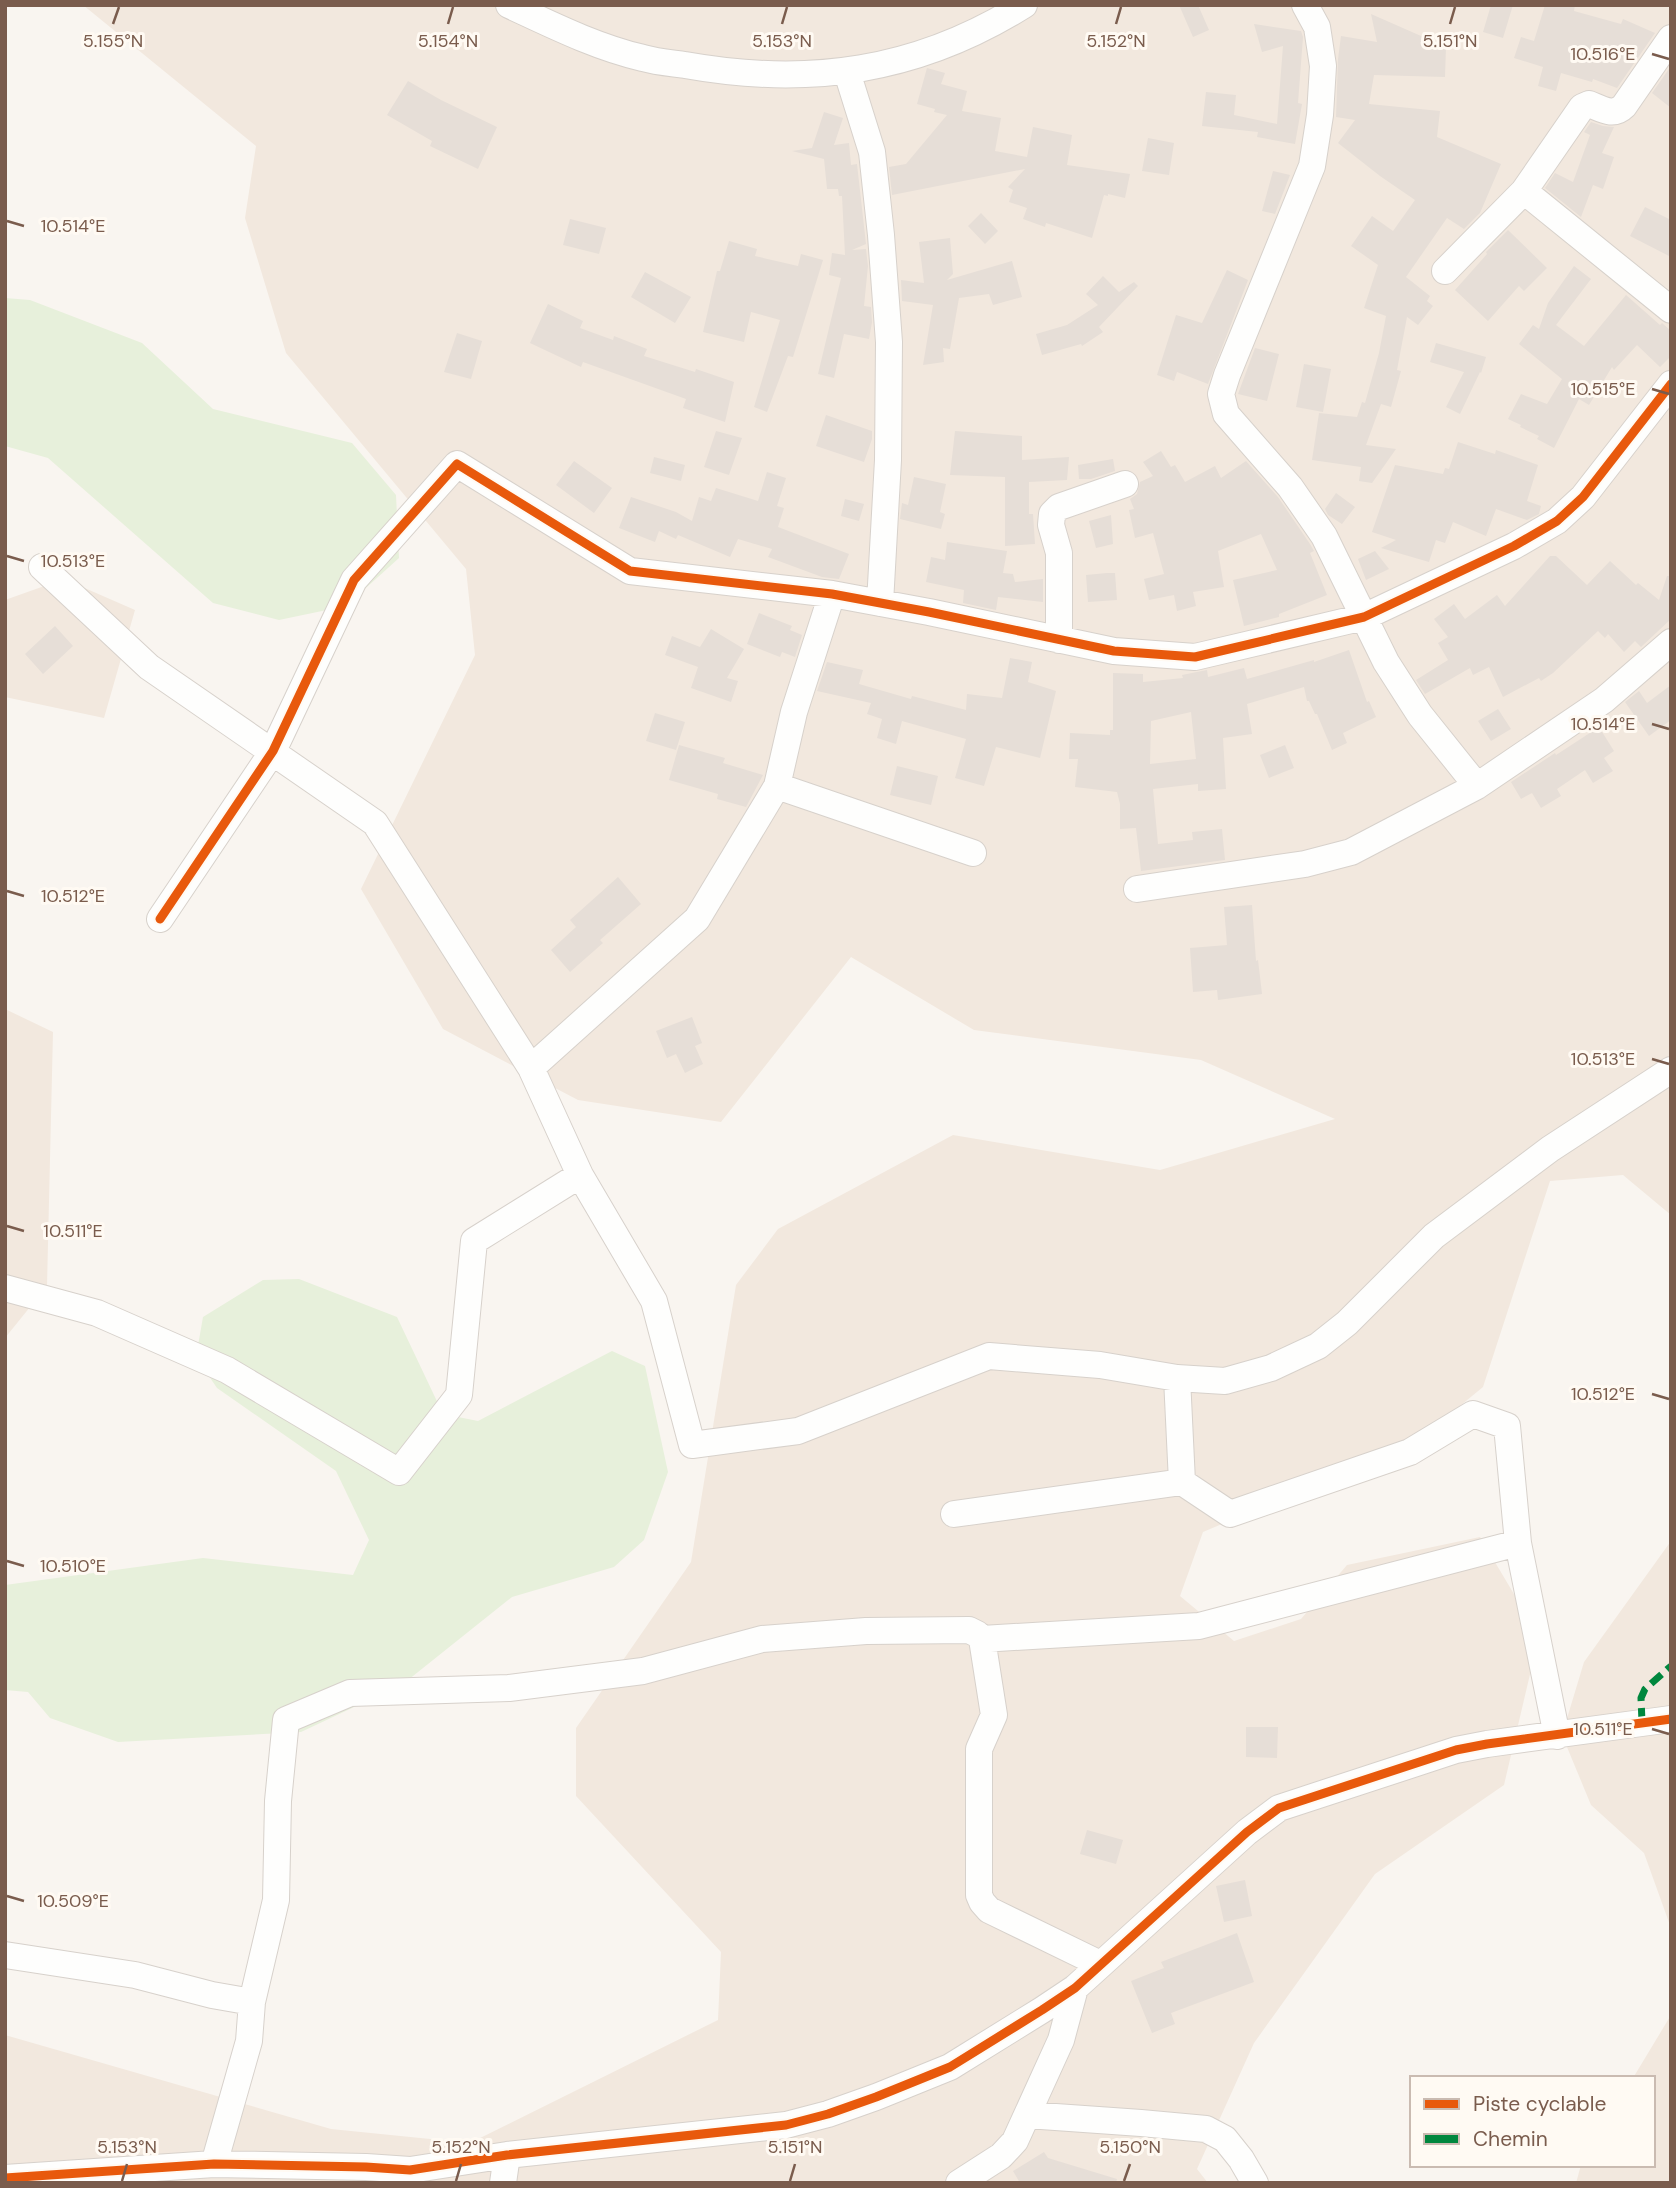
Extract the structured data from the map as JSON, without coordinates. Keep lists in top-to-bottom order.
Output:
{
  "legend": ["Piste cyclable", "Chemin"],
  "coordinates": [
    "5.155°N",
    "5.154°N",
    "5.153°N",
    "5.152°N",
    "5.151°N",
    "10.516°E",
    "10.514°E",
    "10.515°E",
    "10.513°E",
    "10.512°E",
    "10.511°E",
    "10.510°E",
    "10.509°E",
    "5.150°N"
  ]
}
